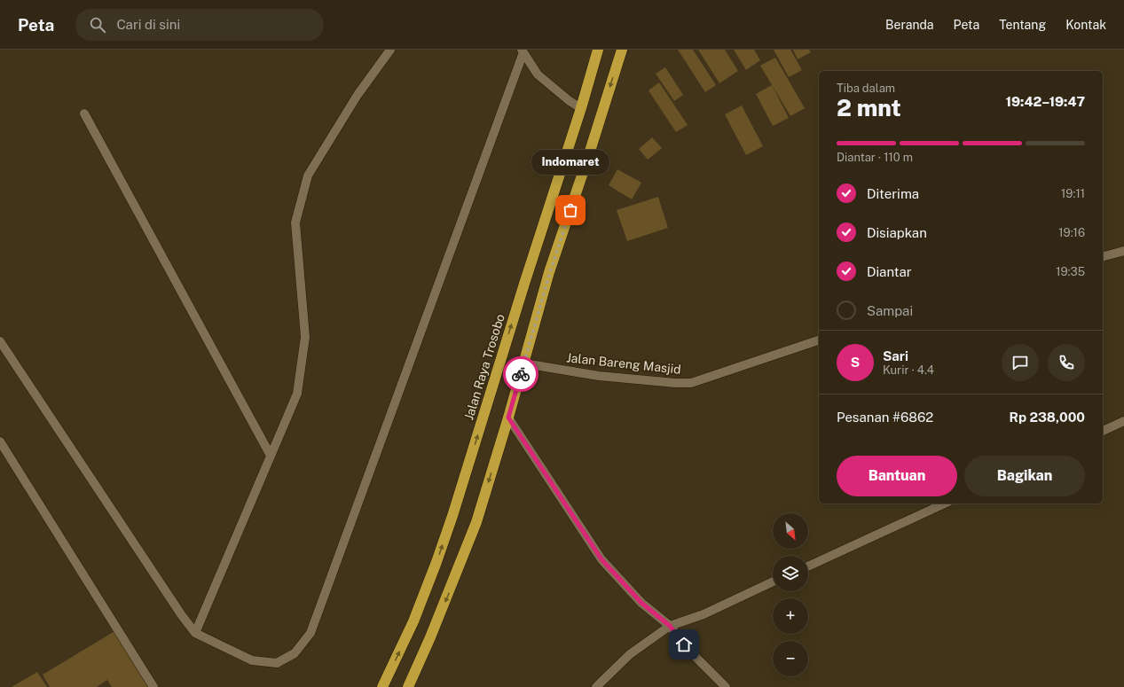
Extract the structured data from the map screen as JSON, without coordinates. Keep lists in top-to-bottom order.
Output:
{
  "streets": {
    "highway": ["Jalan Raya Trosobo"],
    "street": ["Jalan Bareng Masjid"]
  },
  "places": ["Indomaret"],
  "north": "bottom right",
  "page": {
    "header": "Peta",
    "search": "Cari di sini",
    "nav": [
      "Beranda",
      "Peta",
      "Tentang",
      "Kontak"
    ],
    "heading": ["2 mnt", "Tiba dalam", "19:42–19:47"],
    "panel": [
      "Sari",
      "Kurir · 4.4",
      "Pesanan #6862",
      "Rp 238,000"
    ],
    "bar": "Diantar · 110 m",
    "bubble": "Indomaret",
    "list": [
      ["Diterima", "19:11"],
      ["Disiapkan", "19:16"],
      ["Diantar", "19:35"],
      "Sampai"
    ],
    "round": "S",
    "buttons": ["Bantuan", "Bagikan"],
    "map_buttons": ["+", "−"]
  }
}
